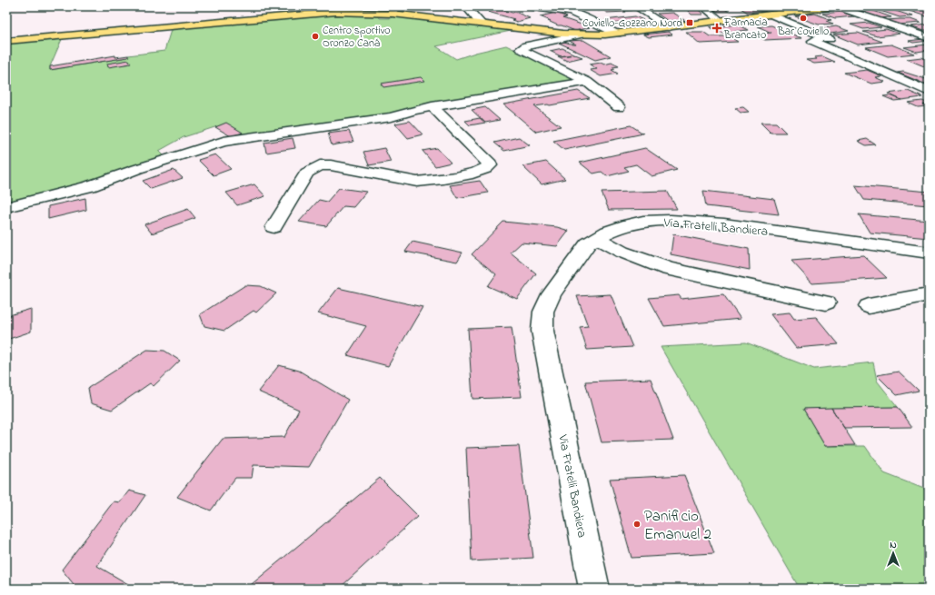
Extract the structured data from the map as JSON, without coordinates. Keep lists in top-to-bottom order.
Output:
{
  "streets": {
    "street": ["Via Fratelli Bandiera"]
  },
  "places": {
    "other": ["Bar Coviello", "Centro sportivo Oronzo Canà", "Panificio Emanuel 2"],
    "transit": ["Coviello-Gozzano Nord"],
    "health": ["Farmacia Brancato"]
  },
  "north": "top"
}
